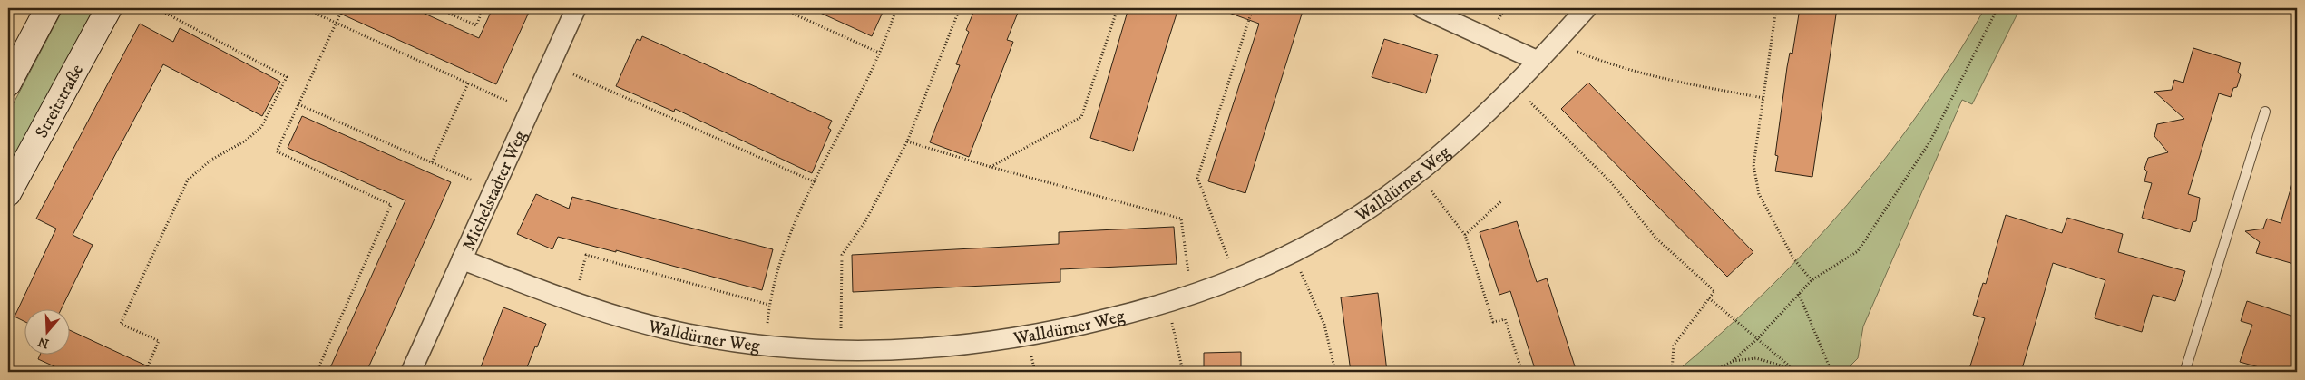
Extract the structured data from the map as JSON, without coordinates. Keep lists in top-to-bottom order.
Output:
{
  "streets": {
    "main road": ["Streitstraße"],
    "street": ["Walldürner Weg", "Michelstadter Weg"]
  },
  "crossings": [
    ["Walldürner Weg", "Michelstadter Weg"]
  ],
  "north": "bottom"
}
